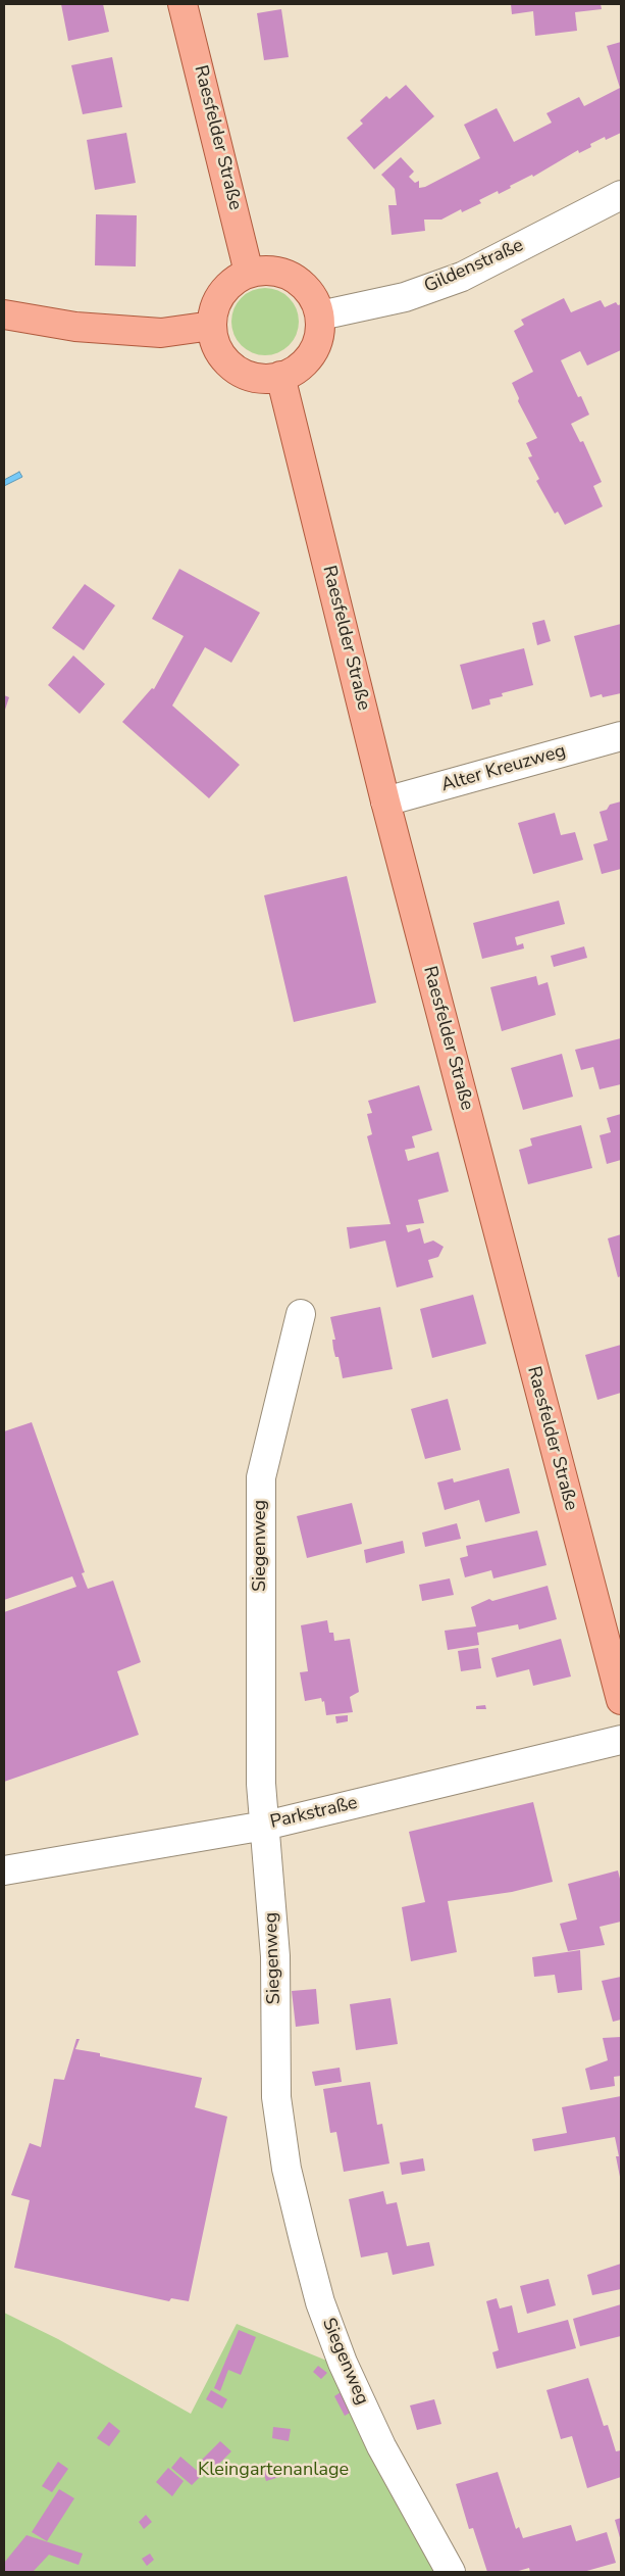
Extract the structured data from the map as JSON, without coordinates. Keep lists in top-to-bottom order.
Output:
{
  "streets": {
    "main road": ["Raesfelder Straße"],
    "street": [
      "Gildenstraße",
      "Alter Kreuzweg",
      "Siegenweg",
      "Parkstraße"
    ]
  },
  "crossings": [
    ["Raesfelder Straße", "Gildenstraße"],
    ["Raesfelder Straße", "Alter Kreuzweg"],
    ["Siegenweg", "Parkstraße"]
  ],
  "parks": ["Kleingartenanlage"]
}
